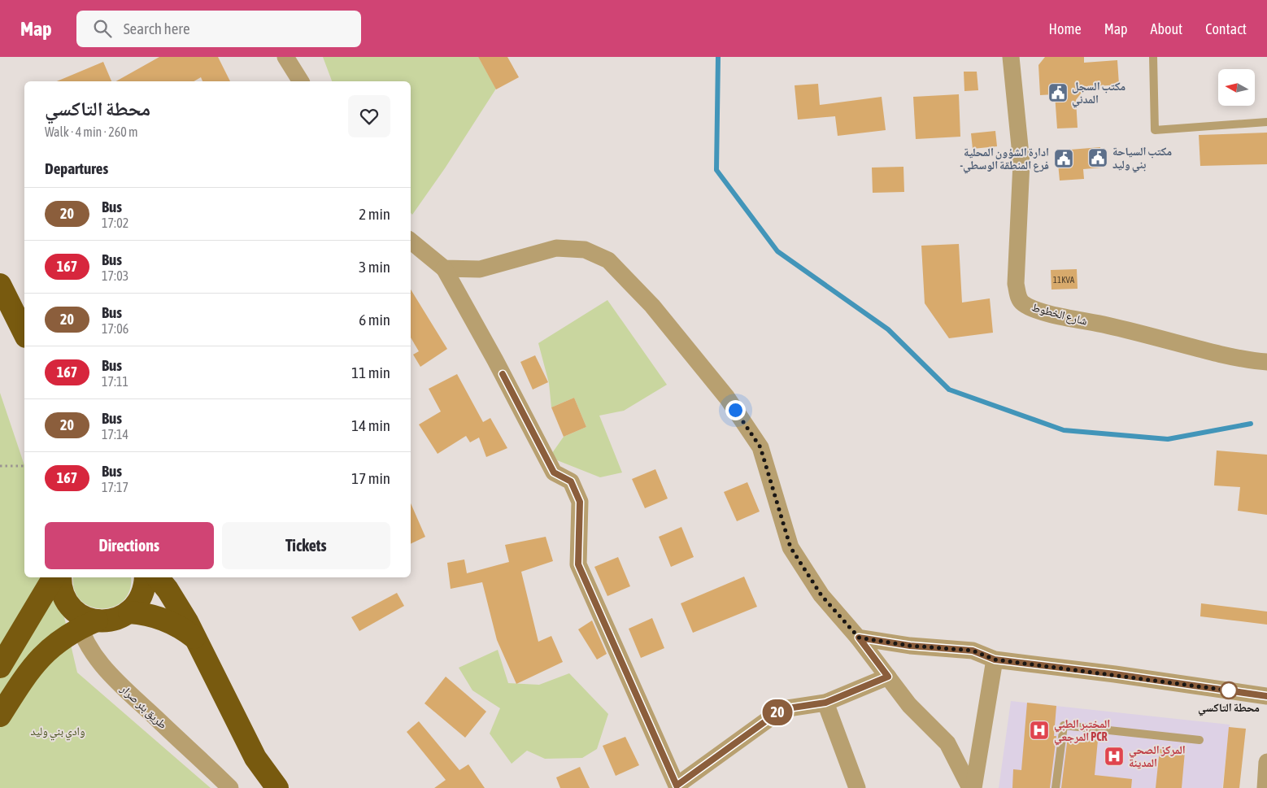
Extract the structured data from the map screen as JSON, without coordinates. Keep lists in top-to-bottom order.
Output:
{
  "streets": {
    "street": ["شارع الخطوط", "طريق بئر صرار"]
  },
  "parks": ["وادي بني وليد"],
  "places": {
    "public building": ["مكتب السجل المدني", "مكتب السياحة بني وليد", "ادارة الشؤون المحلية -فرع المنطقة الوسطي"],
    "other": ["محطة التاكسي"],
    "hospital": ["المختبر الطبي المرجعي PCR", "المركز الصحي المدينة"]
  },
  "lines": ["bus line 20"],
  "house_numbers": ["11KVA"],
  "north": "left",
  "page": {
    "header": "Map",
    "search": "Search here",
    "nav": [
      "Home",
      "Map",
      "About",
      "Contact"
    ],
    "on_map": "20",
    "heading": [
      ["محطة التاكسي", "Walk · 4 min · 260 m"],
      "Departures"
    ],
    "list": [
      {
        "mark": "20",
        "name": "Bus",
        "note": "17:02",
        "value": "2 min"
      },
      {
        "mark": "167",
        "name": "Bus",
        "note": "17:03",
        "value": "3 min"
      },
      {
        "mark": "20",
        "name": "Bus",
        "note": "17:06",
        "value": "6 min"
      },
      {
        "mark": "167",
        "name": "Bus",
        "note": "17:11",
        "value": "11 min"
      },
      {
        "mark": "20",
        "name": "Bus",
        "note": "17:14",
        "value": "14 min"
      },
      {
        "mark": "167",
        "name": "Bus",
        "note": "17:17",
        "value": "17 min"
      }
    ],
    "buttons": ["Directions", "Tickets"]
  }
}
